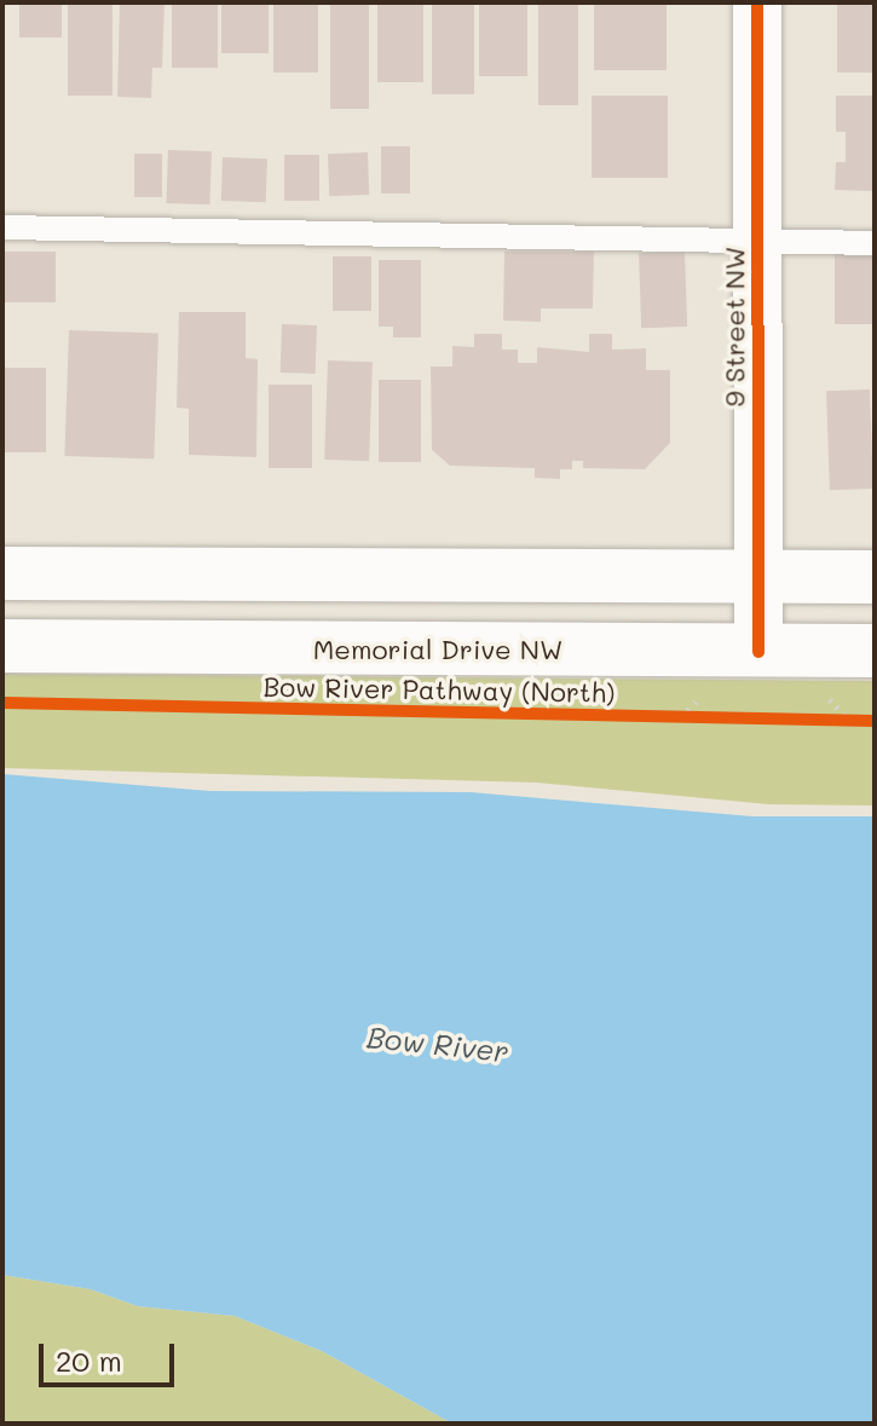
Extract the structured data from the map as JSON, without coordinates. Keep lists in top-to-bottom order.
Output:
{
  "streets": {
    "main road": ["Memorial Drive NW"],
    "street": ["9 Street NW"],
    "cycle path": ["Bow River Pathway (North)"]
  },
  "crossings": [
    ["9 Street NW", "Memorial Drive NW"]
  ],
  "water": ["Bow River"],
  "scale_bar": "20 m"
}
